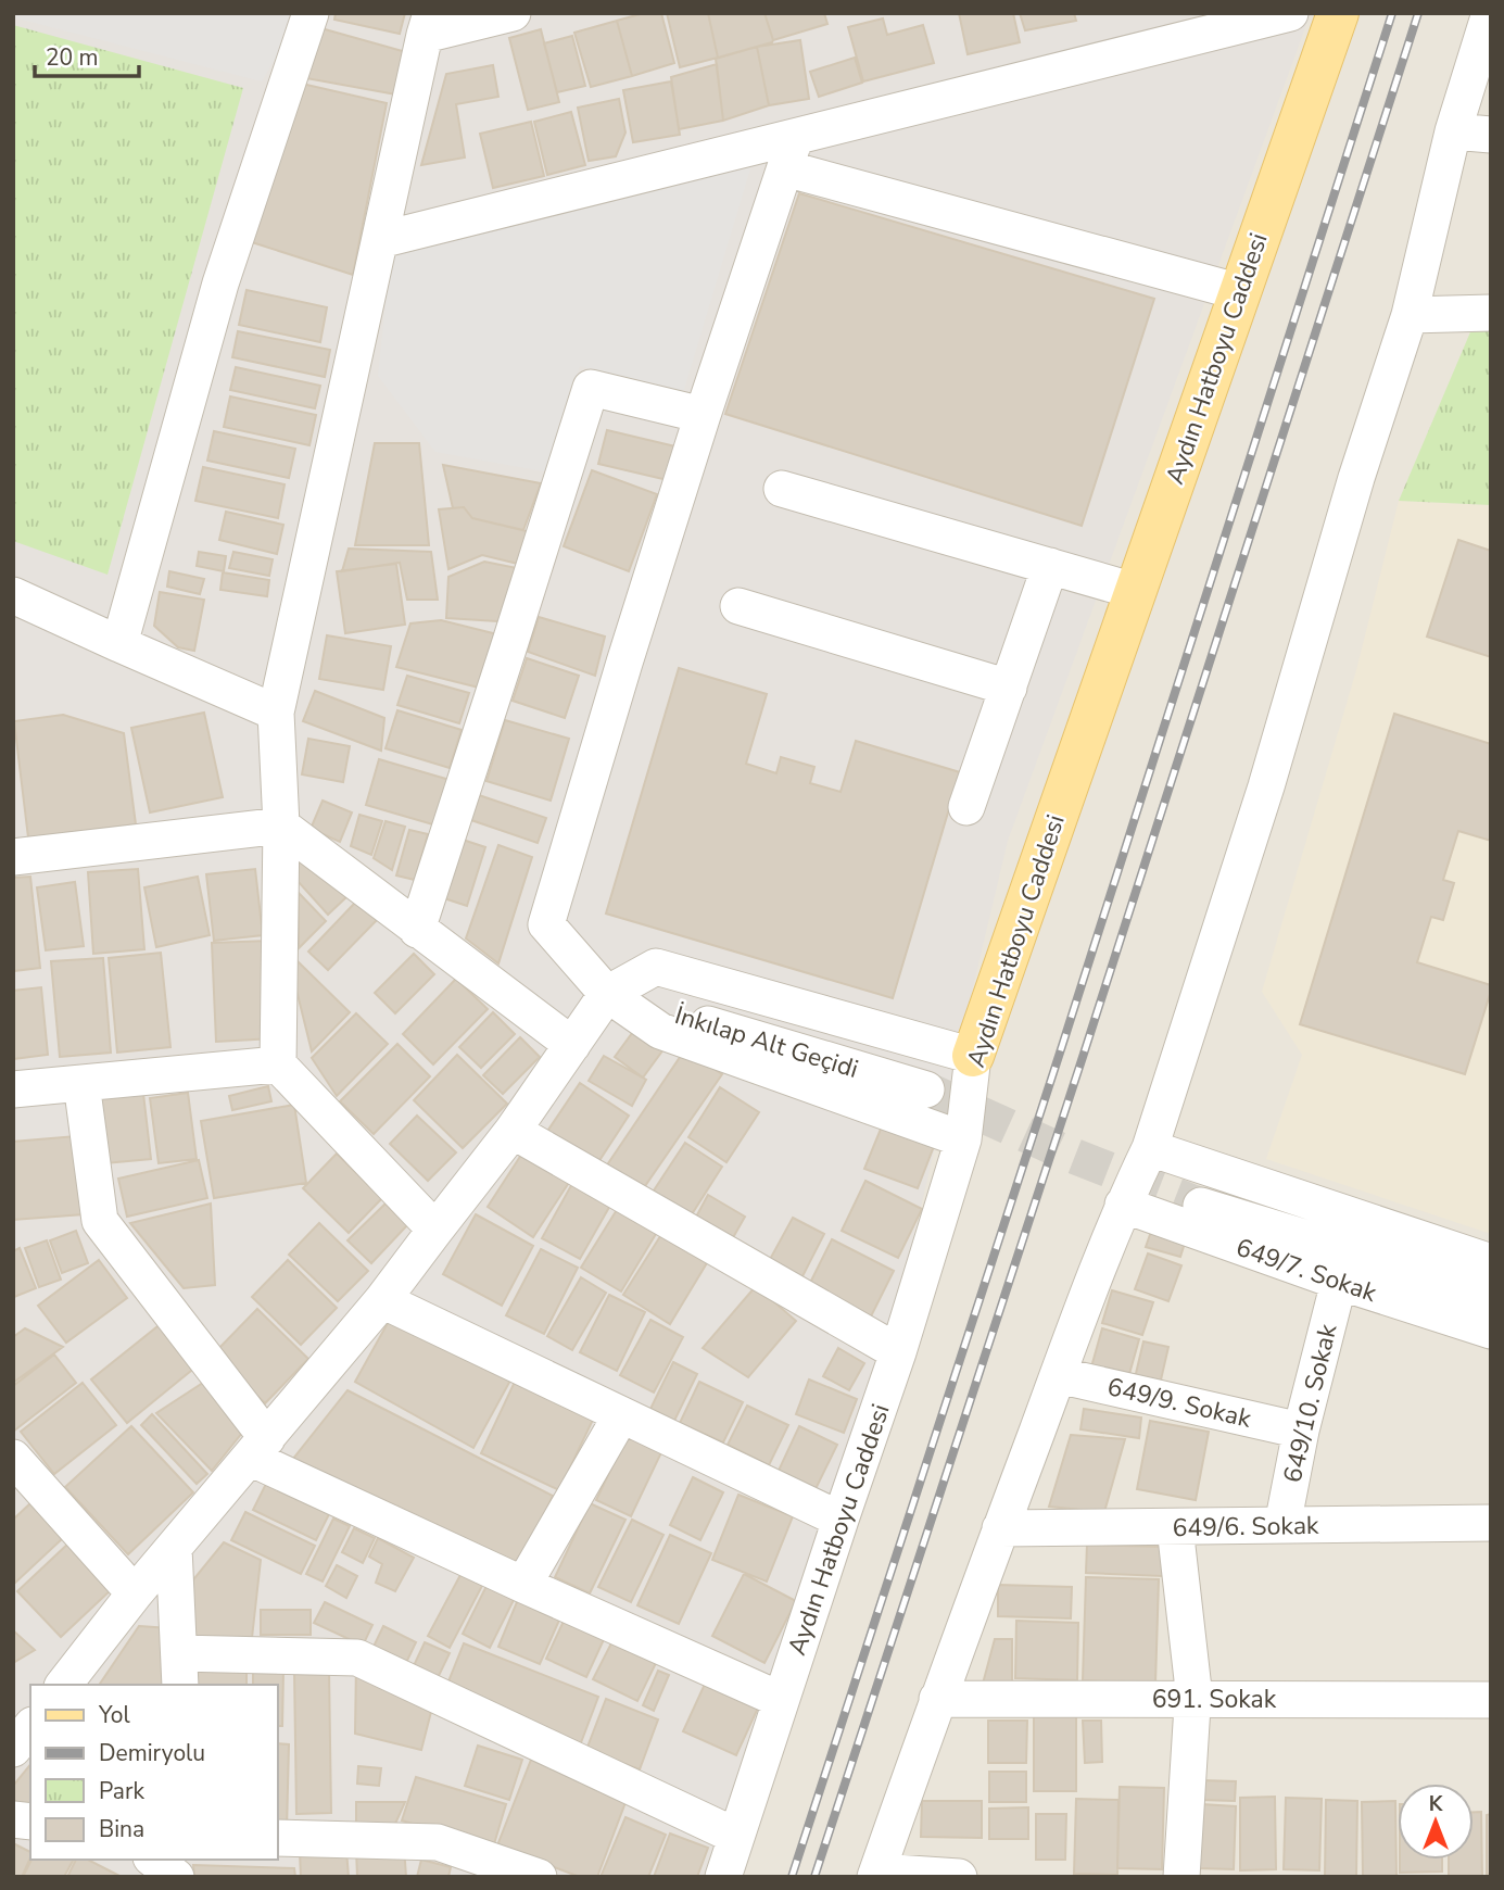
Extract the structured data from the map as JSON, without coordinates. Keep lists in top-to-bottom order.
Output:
{
  "streets": {
    "main road": ["Aydın Hatboyu Caddesi"],
    "street": [
      "İnkılap Alt Geçidi",
      "649/7. Sokak",
      "649/9. Sokak",
      "649/10. Sokak",
      "649/6. Sokak",
      "691. Sokak"
    ]
  },
  "crossings": [
    ["649/7. Sokak", "649/10. Sokak"],
    ["649/9. Sokak", "649/10. Sokak"],
    ["649/10. Sokak", "649/6. Sokak"]
  ],
  "legend": [
    "Yol",
    "Demiryolu",
    "Park",
    "Bina"
  ],
  "scale_bar": "20 m",
  "north": "top"
}
